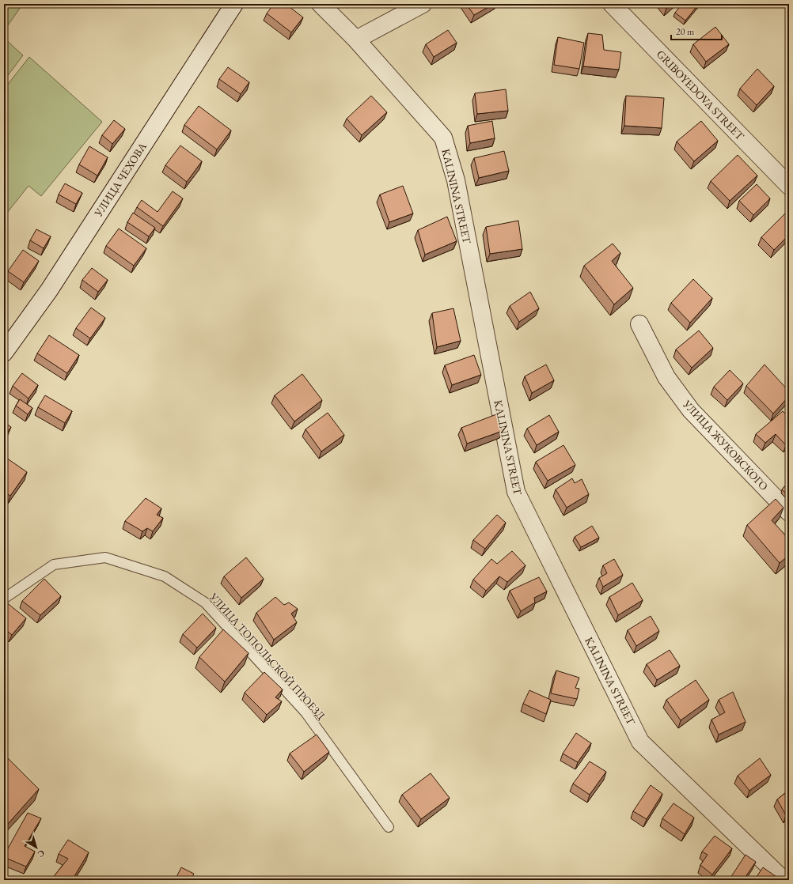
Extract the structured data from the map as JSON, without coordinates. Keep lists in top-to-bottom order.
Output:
{
  "streets": {
    "street": [
      "GRIBOYEDOVA STREET",
      "УЛИЦА ЧЕХОВА",
      "KALININA STREET",
      "УЛИЦА ЖУКОВСКОГО"
    ],
    "lane": ["УЛИЦА ТОПОЛЬСКОЙ ПРОЕЗД"]
  },
  "scale_bar": "20 m",
  "north": "bottom right"
}
